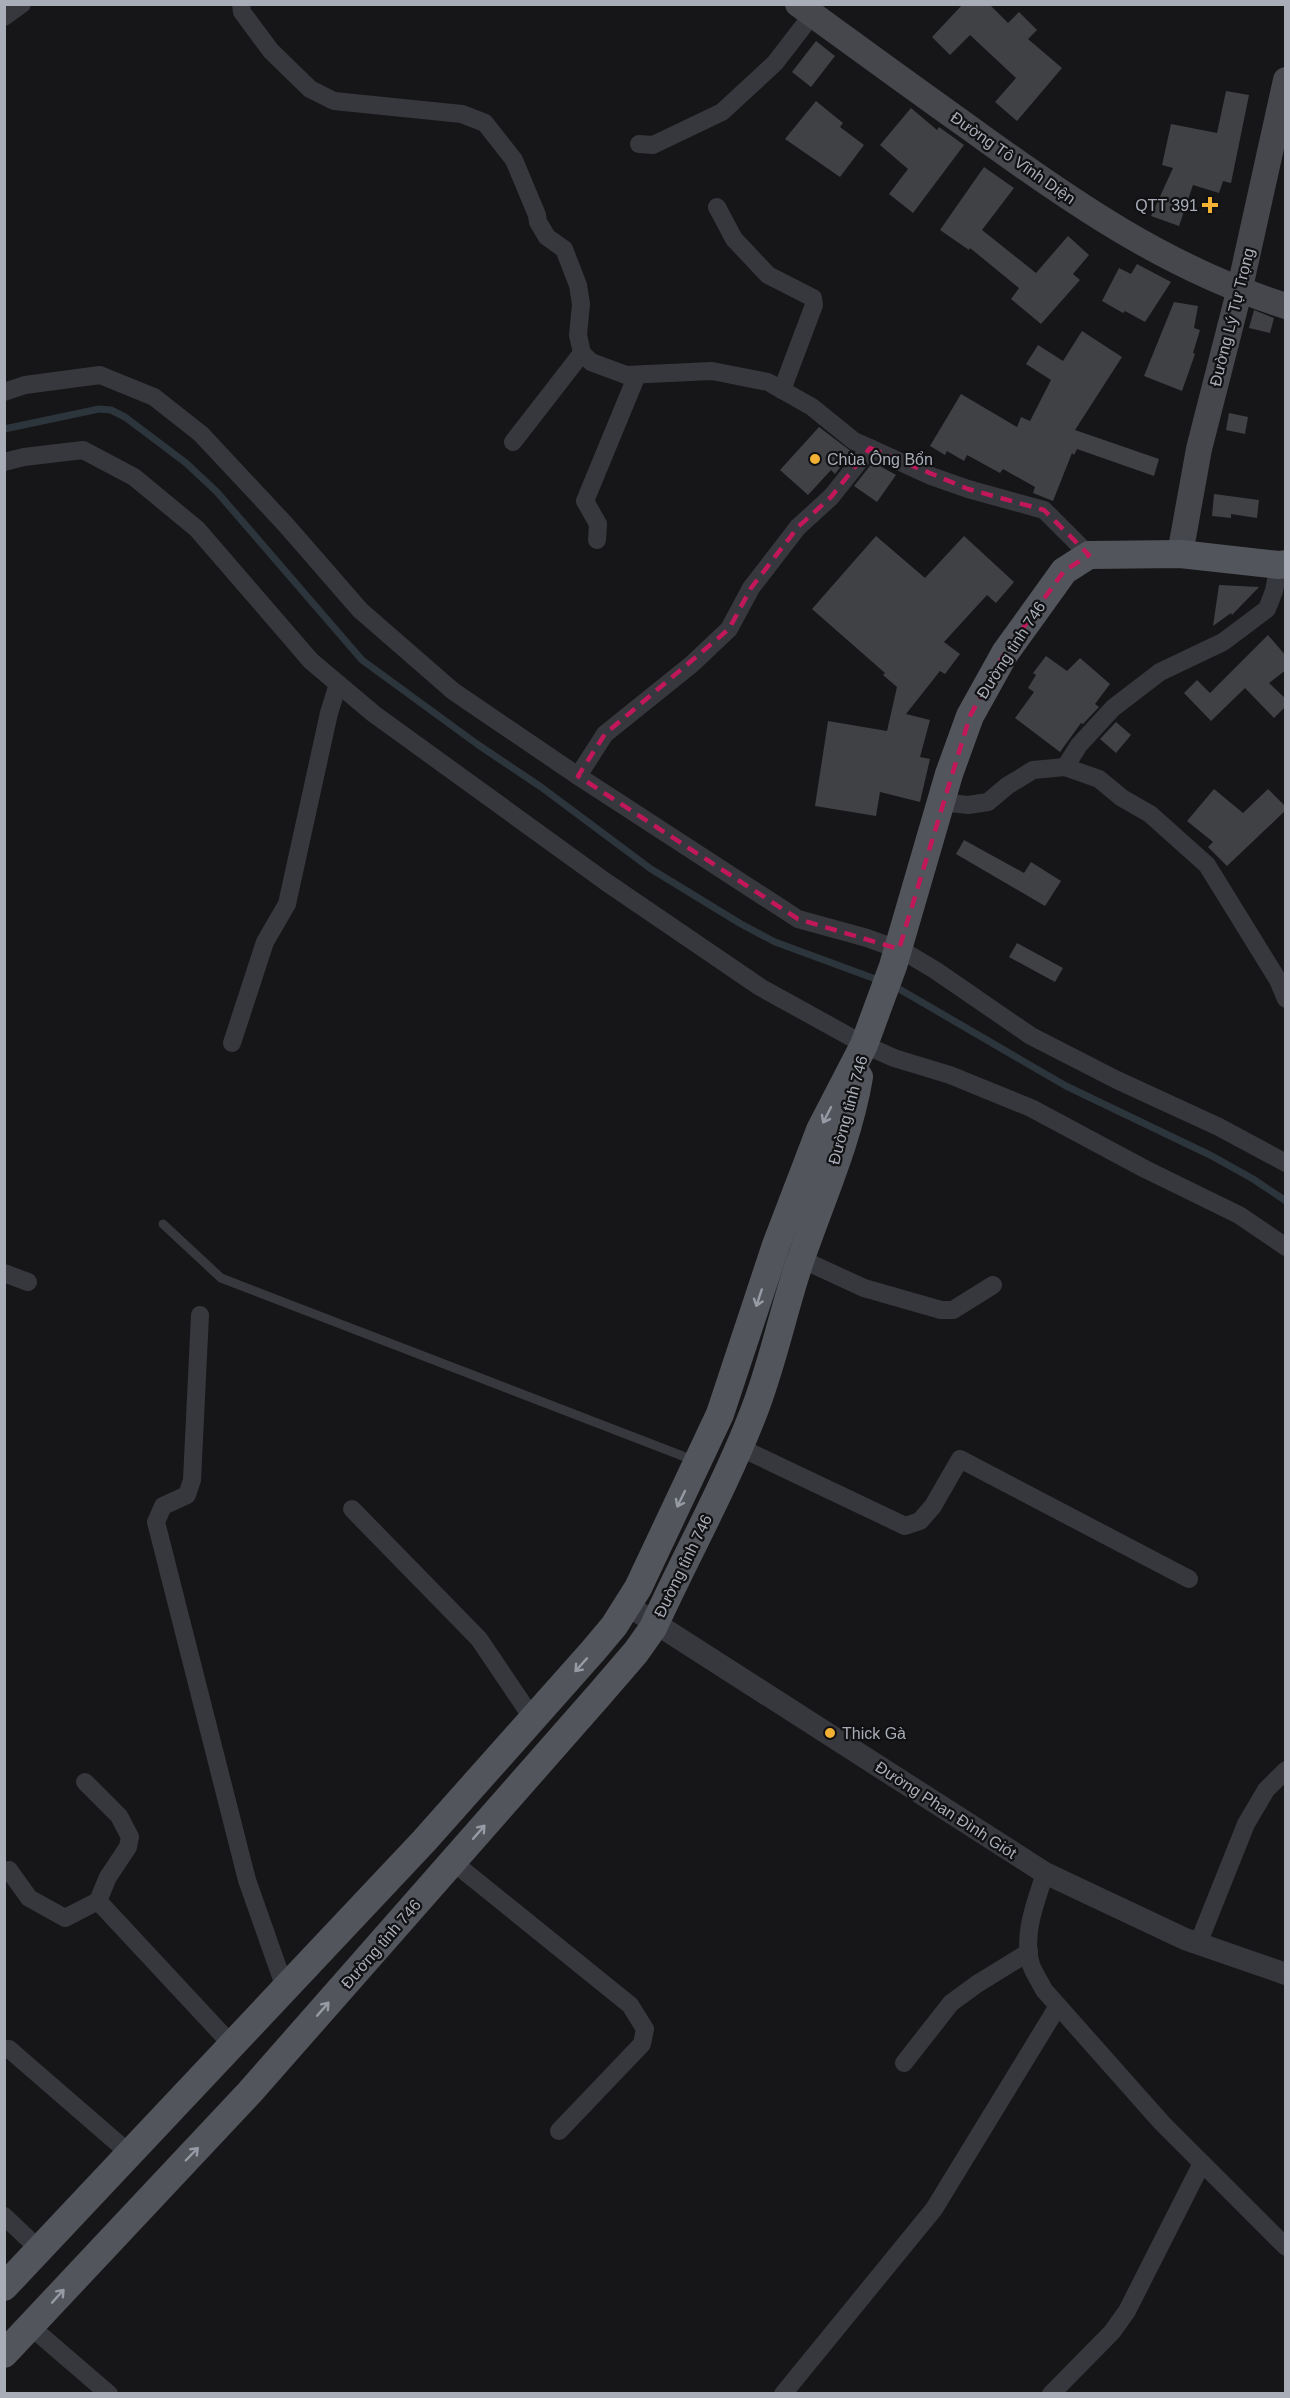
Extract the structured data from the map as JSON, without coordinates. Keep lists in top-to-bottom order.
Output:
{
  "streets": {
    "main road": ["Đường Tô Vĩnh Diện", "Đường Lý Tự Trọng", "Đường tỉnh 746"],
    "street": ["Đường Phan Đình Giót"]
  },
  "crossings": [
    ["Đường Tô Vĩnh Diện", "Đường Lý Tự Trọng"],
    ["Đường tỉnh 746", "Đường Phan Đình Giót"]
  ],
  "places": {
    "health": ["QTT 391"],
    "other": ["Chùa Ông Bổn", "Thick Gà"]
  }
}
